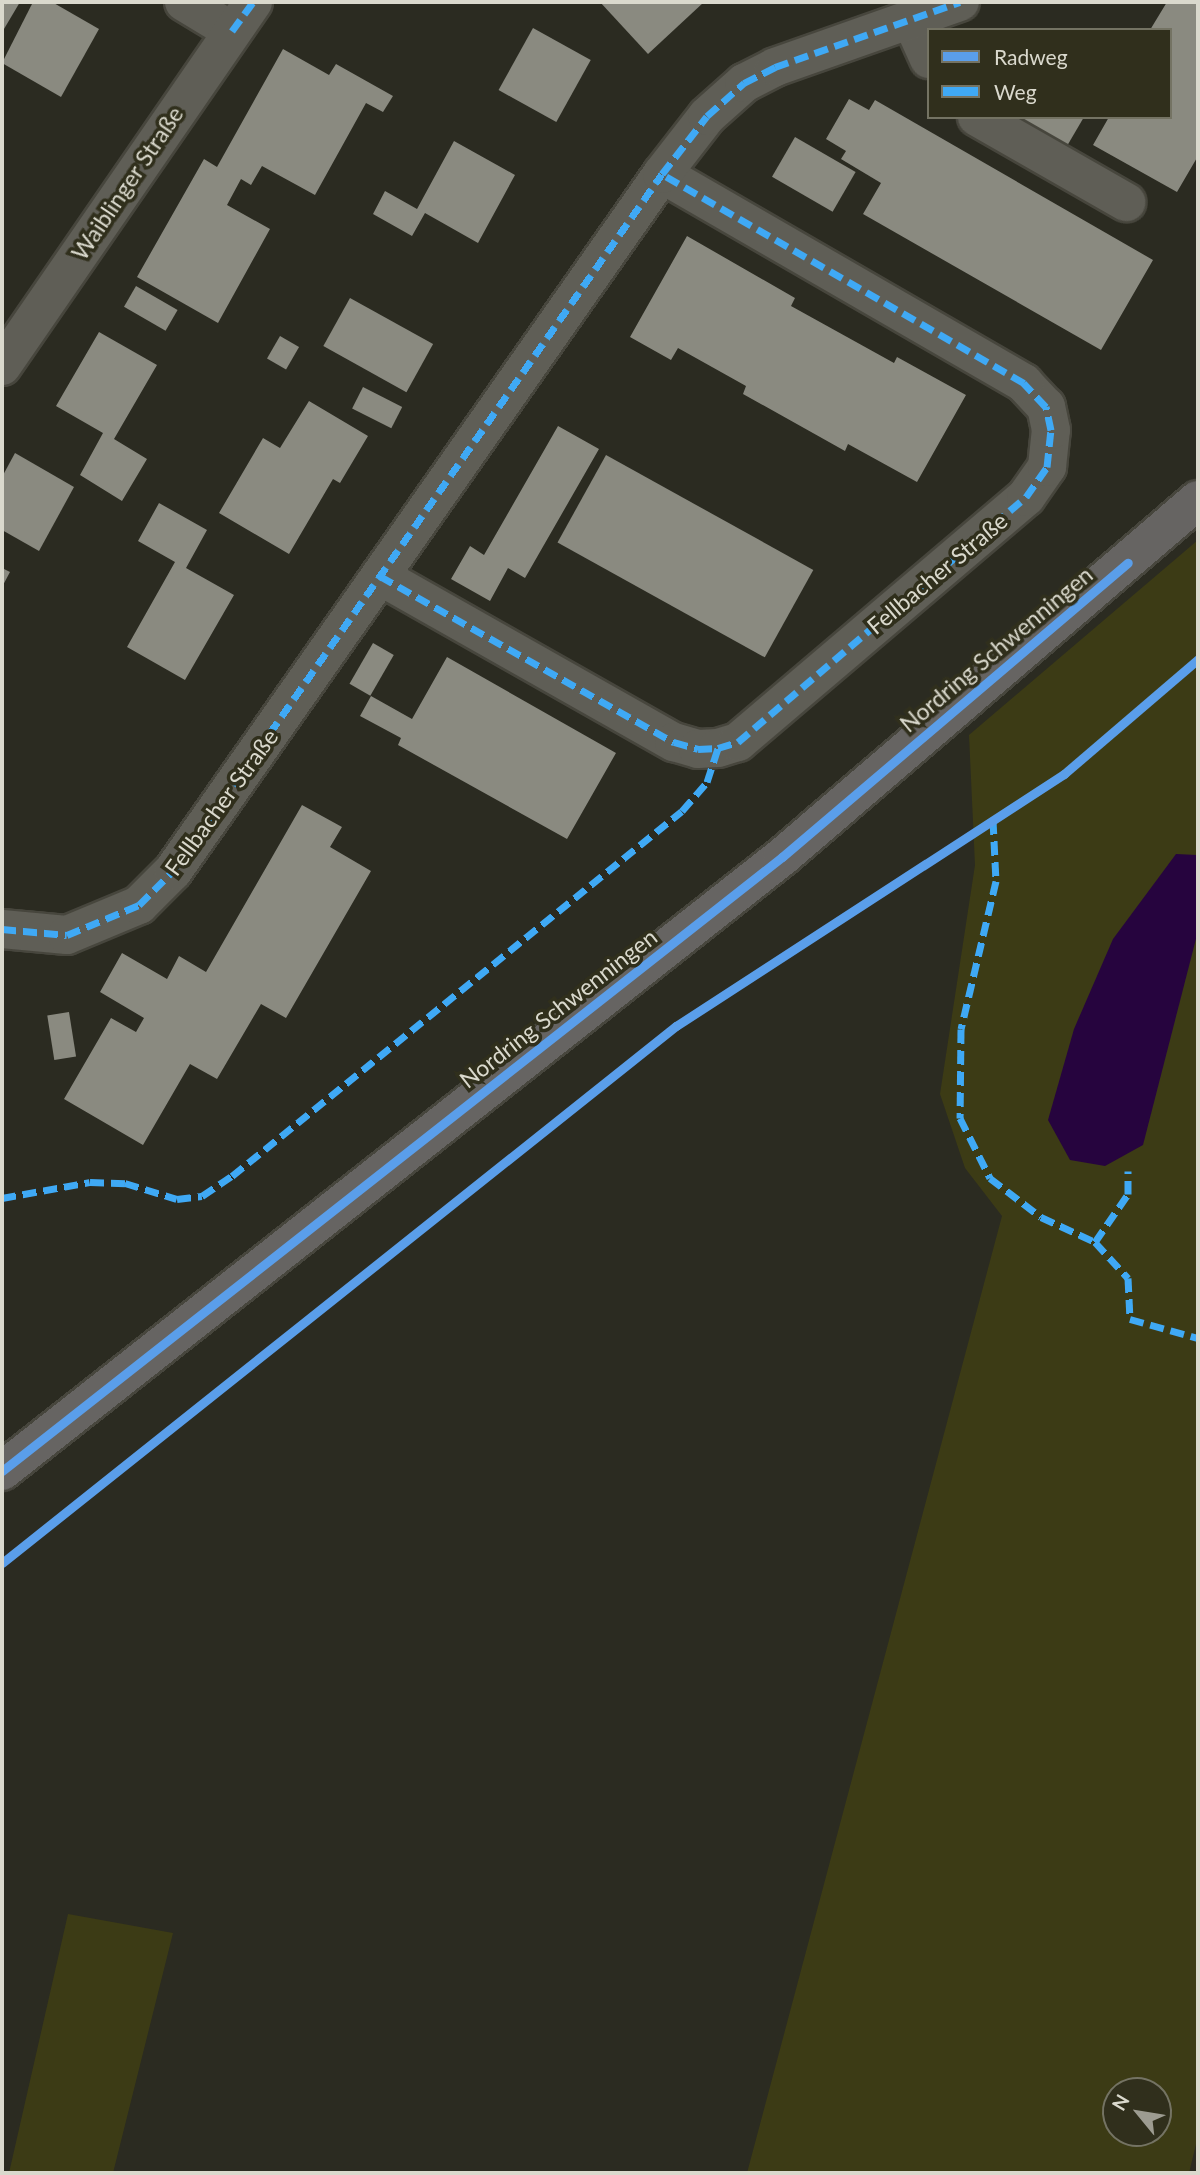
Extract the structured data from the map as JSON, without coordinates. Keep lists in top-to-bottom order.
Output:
{
  "streets": {
    "main road": ["Nordring Schwenningen"],
    "street": ["Waiblinger Straße", "Fellbacher Straße"]
  },
  "legend": ["Radweg", "Weg"],
  "north": "top left"
}
